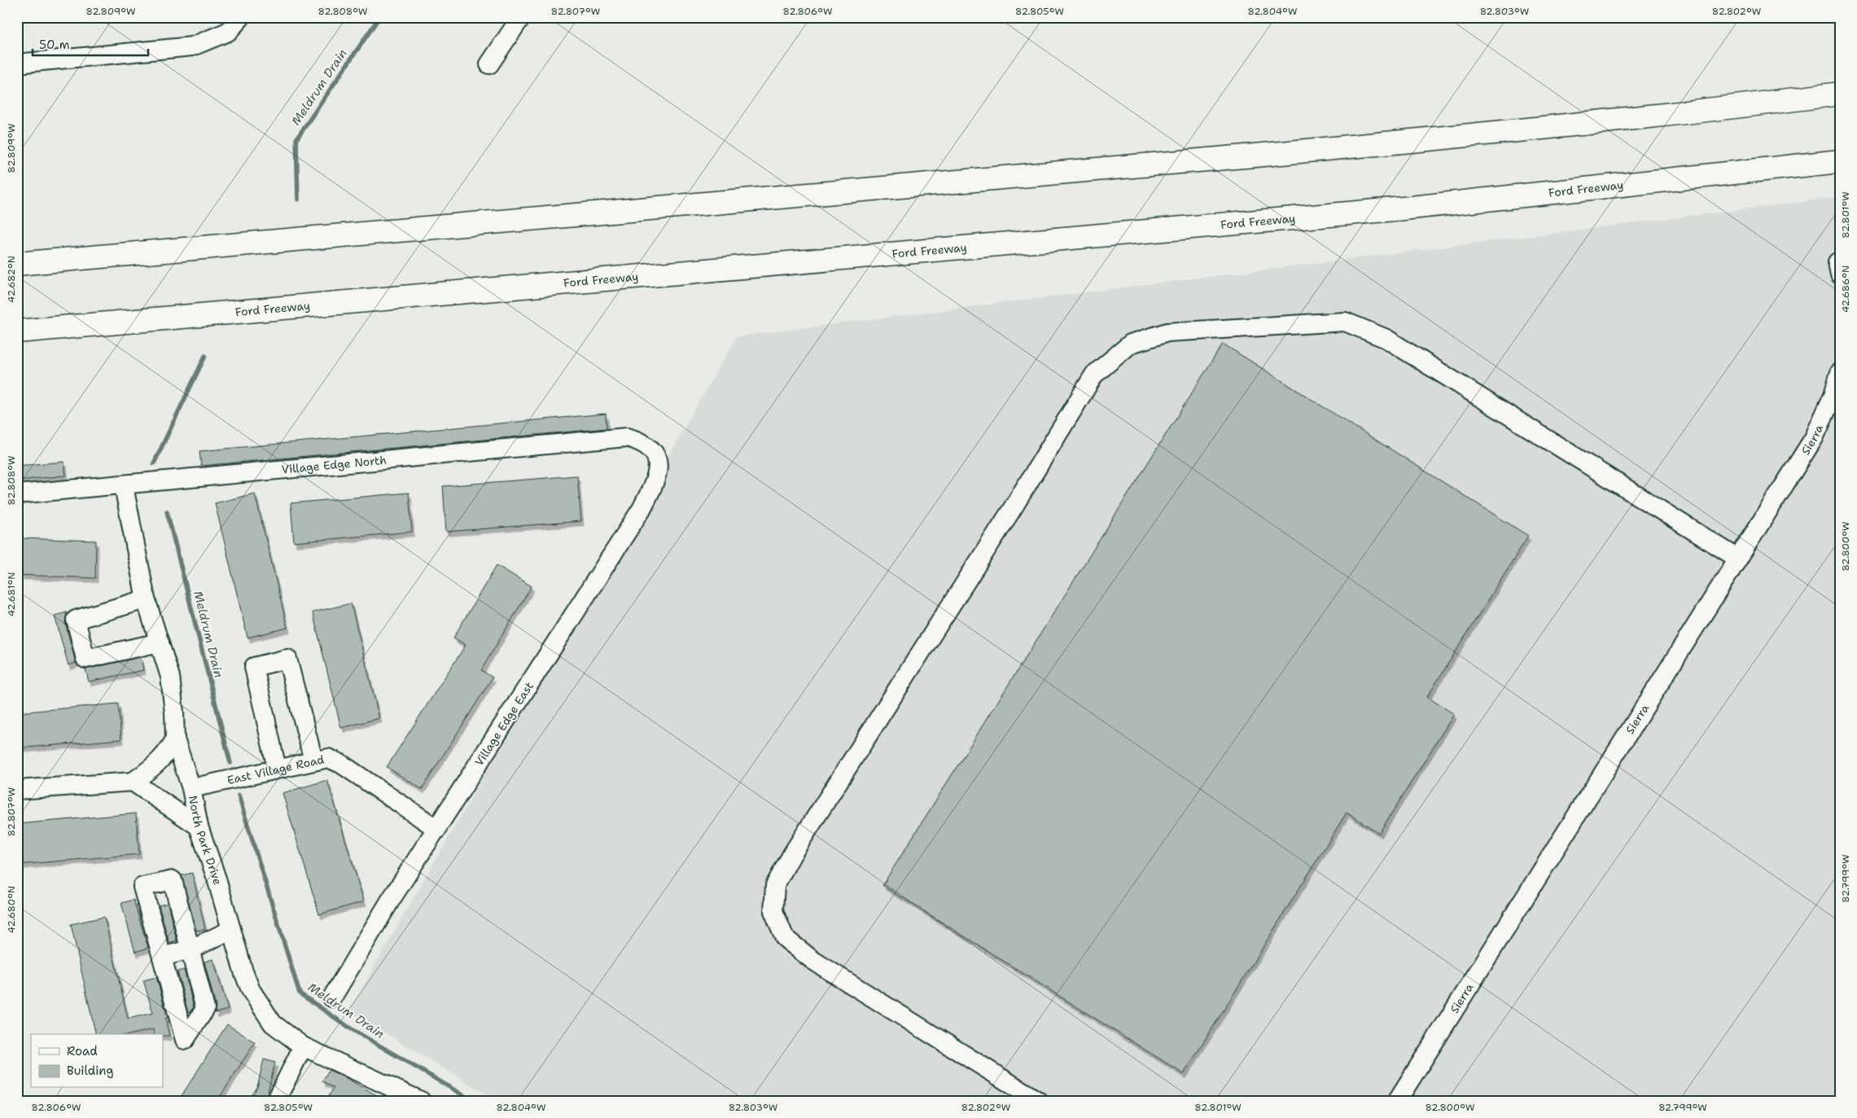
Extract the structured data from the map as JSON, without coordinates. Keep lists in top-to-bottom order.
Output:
{
  "streets": {
    "highway": ["Ford Freeway"],
    "street": [
      "Sierra",
      "Village Edge North",
      "Village Edge East",
      "East Village Road",
      "North Park Drive"
    ]
  },
  "crossings": [
    ["Village Edge North", "Village Edge East"],
    ["Village Edge North", "North Park Drive"],
    ["Village Edge East", "East Village Road"],
    ["East Village Road", "North Park Drive"]
  ],
  "water": ["Meldrum Drain"],
  "legend": ["Road", "Building"],
  "scale_bar": "50 m",
  "coordinates": [
    "82.809°W",
    "82.808°W",
    "82.807°W",
    "82.806°W",
    "82.805°W",
    "82.804°W",
    "82.803°W",
    "82.802°W",
    "82.801°W",
    "42.682°N",
    "42.686°N",
    "82.800°W",
    "42.681°N",
    "82.799°W",
    "42.680°N"
  ]
}
